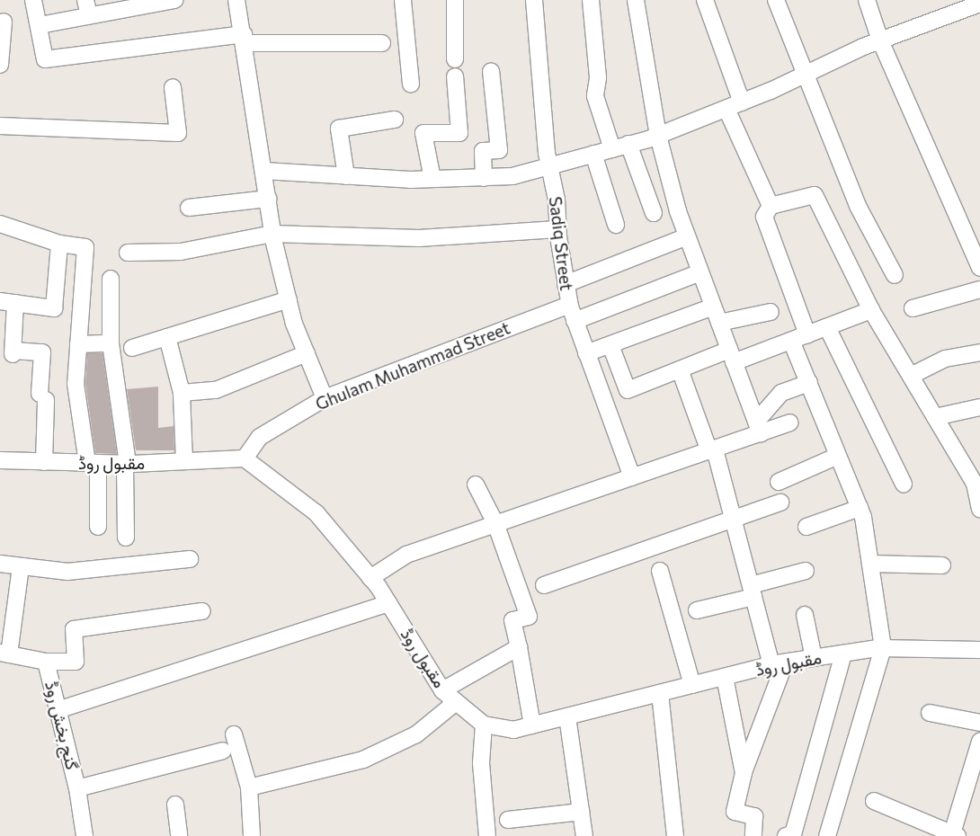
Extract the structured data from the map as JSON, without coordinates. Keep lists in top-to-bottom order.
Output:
{
  "streets": {
    "street": [
      "Sadiq Street",
      "Ghulam Muhammad Street",
      "مقبول روڈ",
      "گنج بخش روڈ"
    ]
  },
  "crossings": [
    ["Sadiq Street", "Ghulam Muhammad Street"],
    ["Ghulam Muhammad Street", "مقبول روڈ"]
  ]
}
